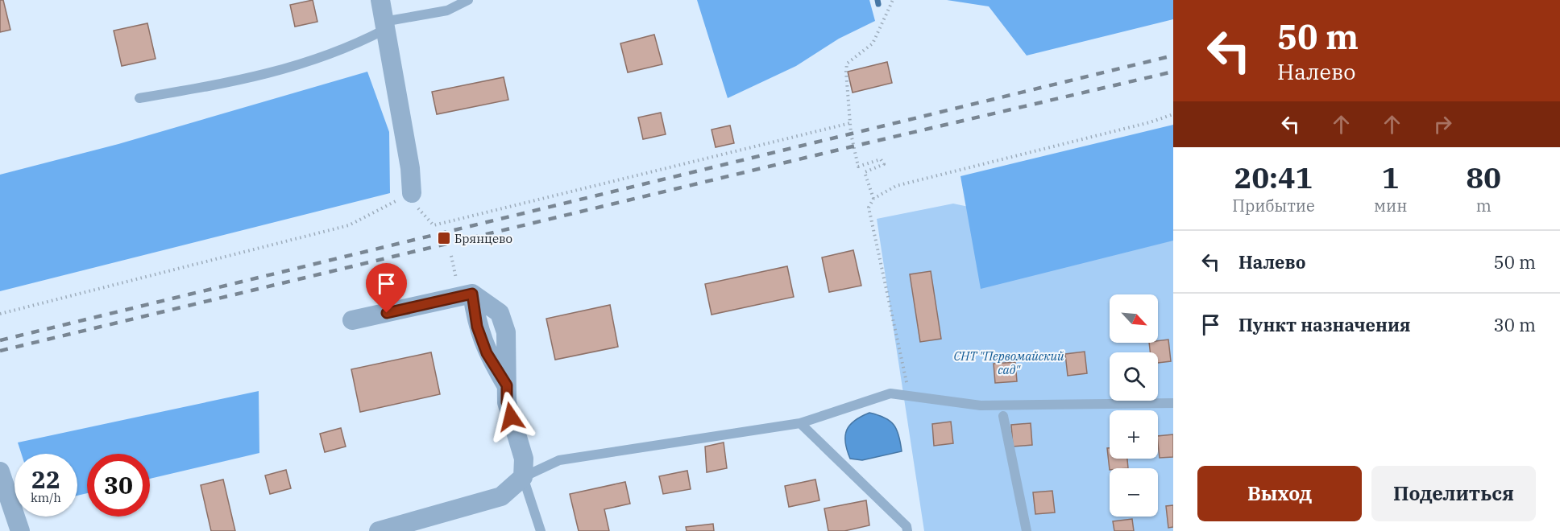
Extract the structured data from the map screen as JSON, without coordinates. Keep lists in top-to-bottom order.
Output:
{
  "parks": ["СНТ \"Первомайский сад\""],
  "places": {
    "transit": ["Брянцево"]
  },
  "north": "bottom right",
  "page": {
    "turn": ["50 m", "Налево"],
    "eta": [
      "20:41",
      "Прибытие",
      "1",
      "мин",
      "80",
      "m"
    ],
    "list": [
      {
        "name": "Налево",
        "value": "50 m"
      },
      {
        "name": "Пункт назначения",
        "value": "30 m"
      }
    ],
    "map_buttons": ["+", "−"],
    "speed": "22 km/h",
    "limit": "30",
    "buttons": ["Выход", "Поделиться"]
  }
}
